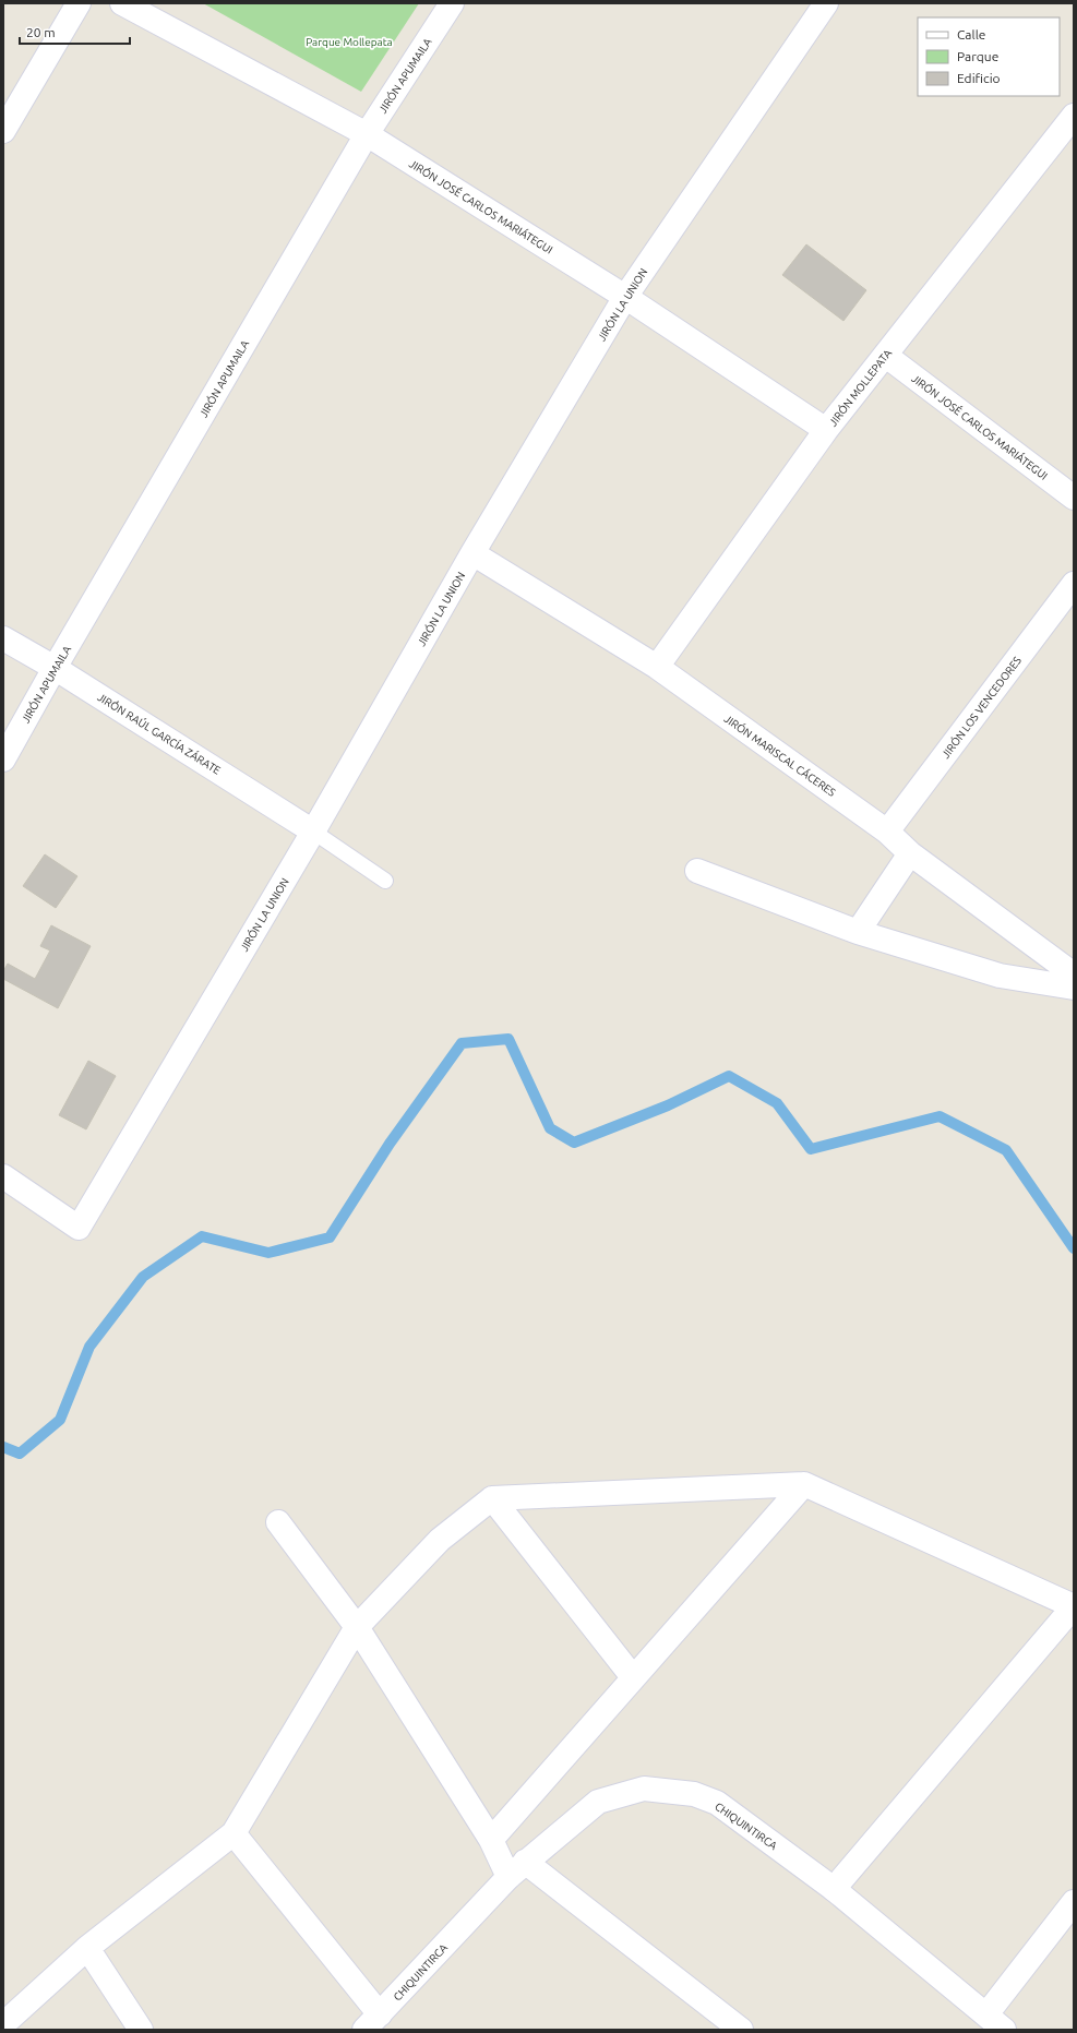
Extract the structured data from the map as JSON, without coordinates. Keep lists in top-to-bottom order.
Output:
{
  "streets": {
    "street": [
      "JIRÓN APUMAILA",
      "JIRÓN JOSÉ CARLOS MARIÁTEGUI",
      "JIRÓN LA UNION",
      "JIRÓN MOLLEPATA",
      "JIRÓN LOS VENCEDORES",
      "JIRÓN RAÚL GARCÍA ZÁRATE",
      "JIRÓN MARISCAL CÁCERES",
      "CHIQUINTIRCA"
    ]
  },
  "crossings": [
    ["JIRÓN APUMAILA", "JIRÓN JOSÉ CARLOS MARIÁTEGUI"],
    ["JIRÓN APUMAILA", "JIRÓN RAÚL GARCÍA ZÁRATE"],
    ["JIRÓN JOSÉ CARLOS MARIÁTEGUI", "JIRÓN LA UNION"],
    ["JIRÓN JOSÉ CARLOS MARIÁTEGUI", "JIRÓN MOLLEPATA"],
    ["JIRÓN LA UNION", "JIRÓN RAÚL GARCÍA ZÁRATE"],
    ["JIRÓN LA UNION", "JIRÓN MARISCAL CÁCERES"],
    ["JIRÓN MOLLEPATA", "JIRÓN MARISCAL CÁCERES"],
    ["JIRÓN LOS VENCEDORES", "JIRÓN MARISCAL CÁCERES"]
  ],
  "parks": ["Parque Mollepata"],
  "legend": ["Calle", "Parque", "Edificio"],
  "scale_bar": "20 m"
}
